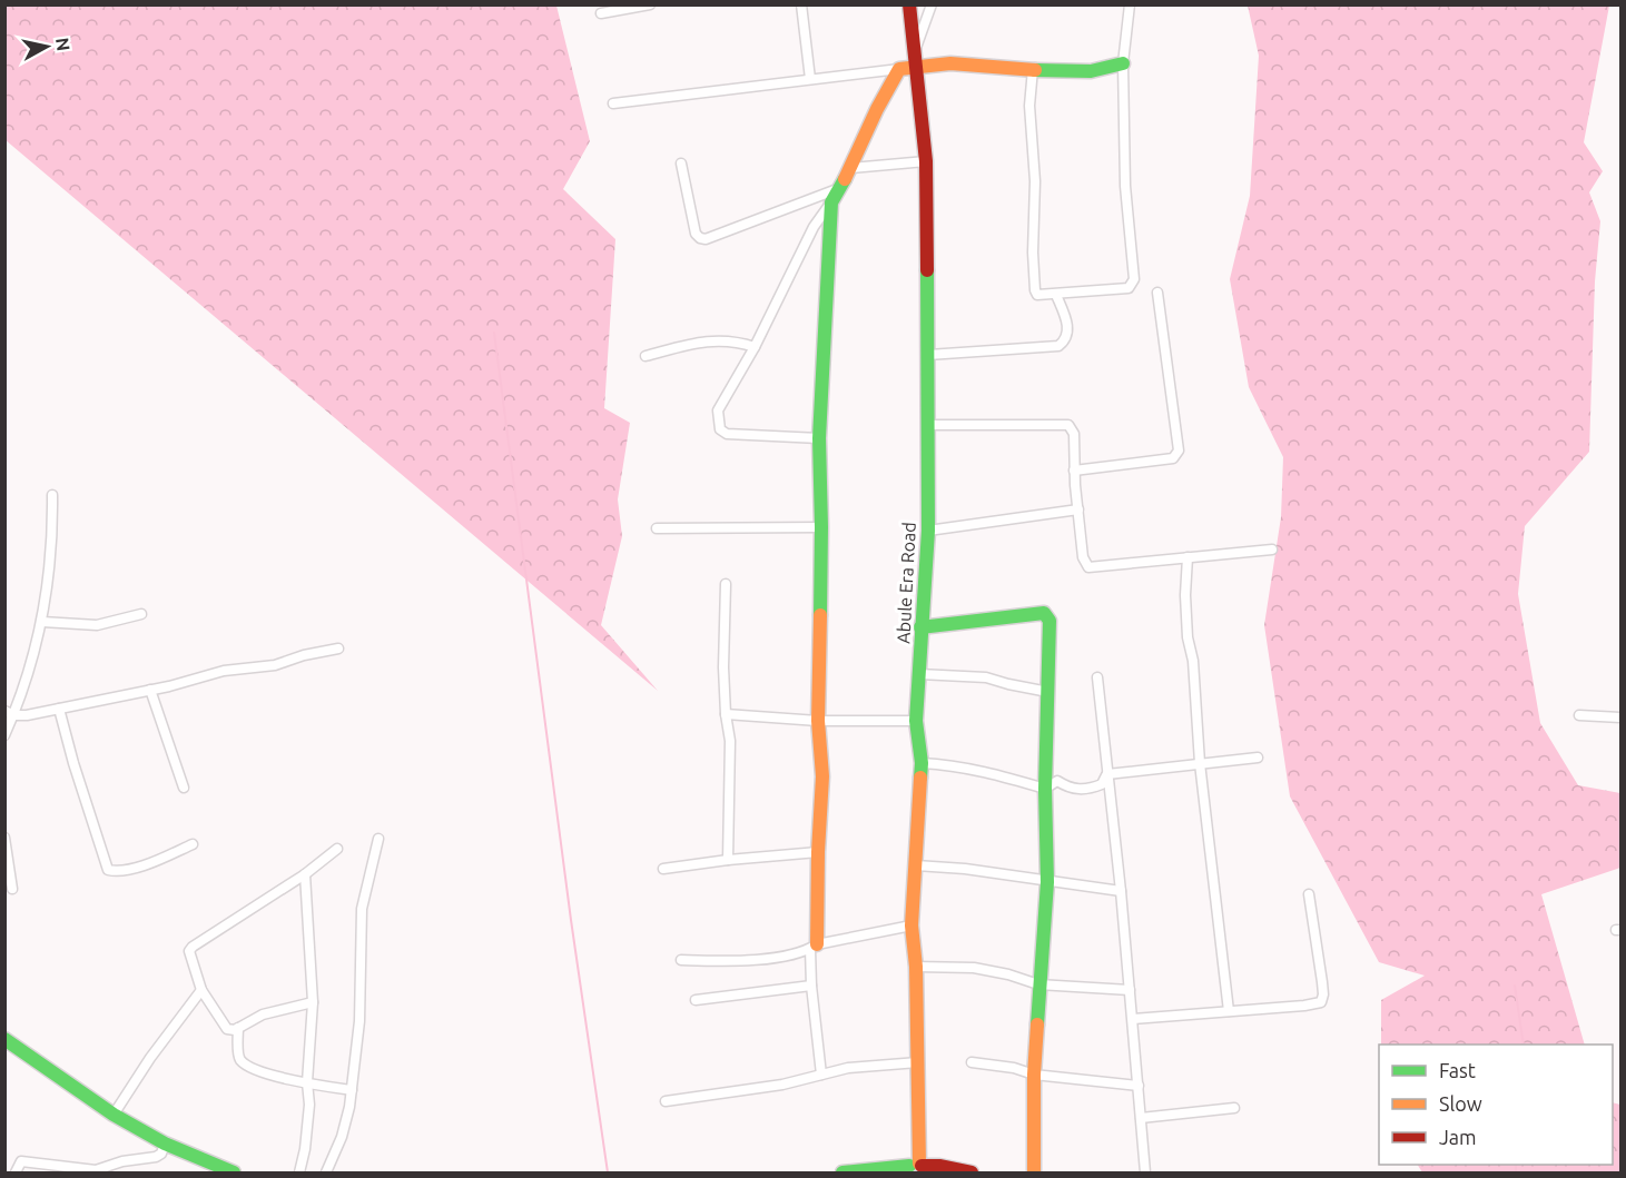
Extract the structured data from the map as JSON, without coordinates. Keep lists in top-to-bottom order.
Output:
{
  "streets": {
    "street": ["Abule Era Road"]
  },
  "legend": ["Fast", "Slow", "Jam"],
  "north": "right"
}
